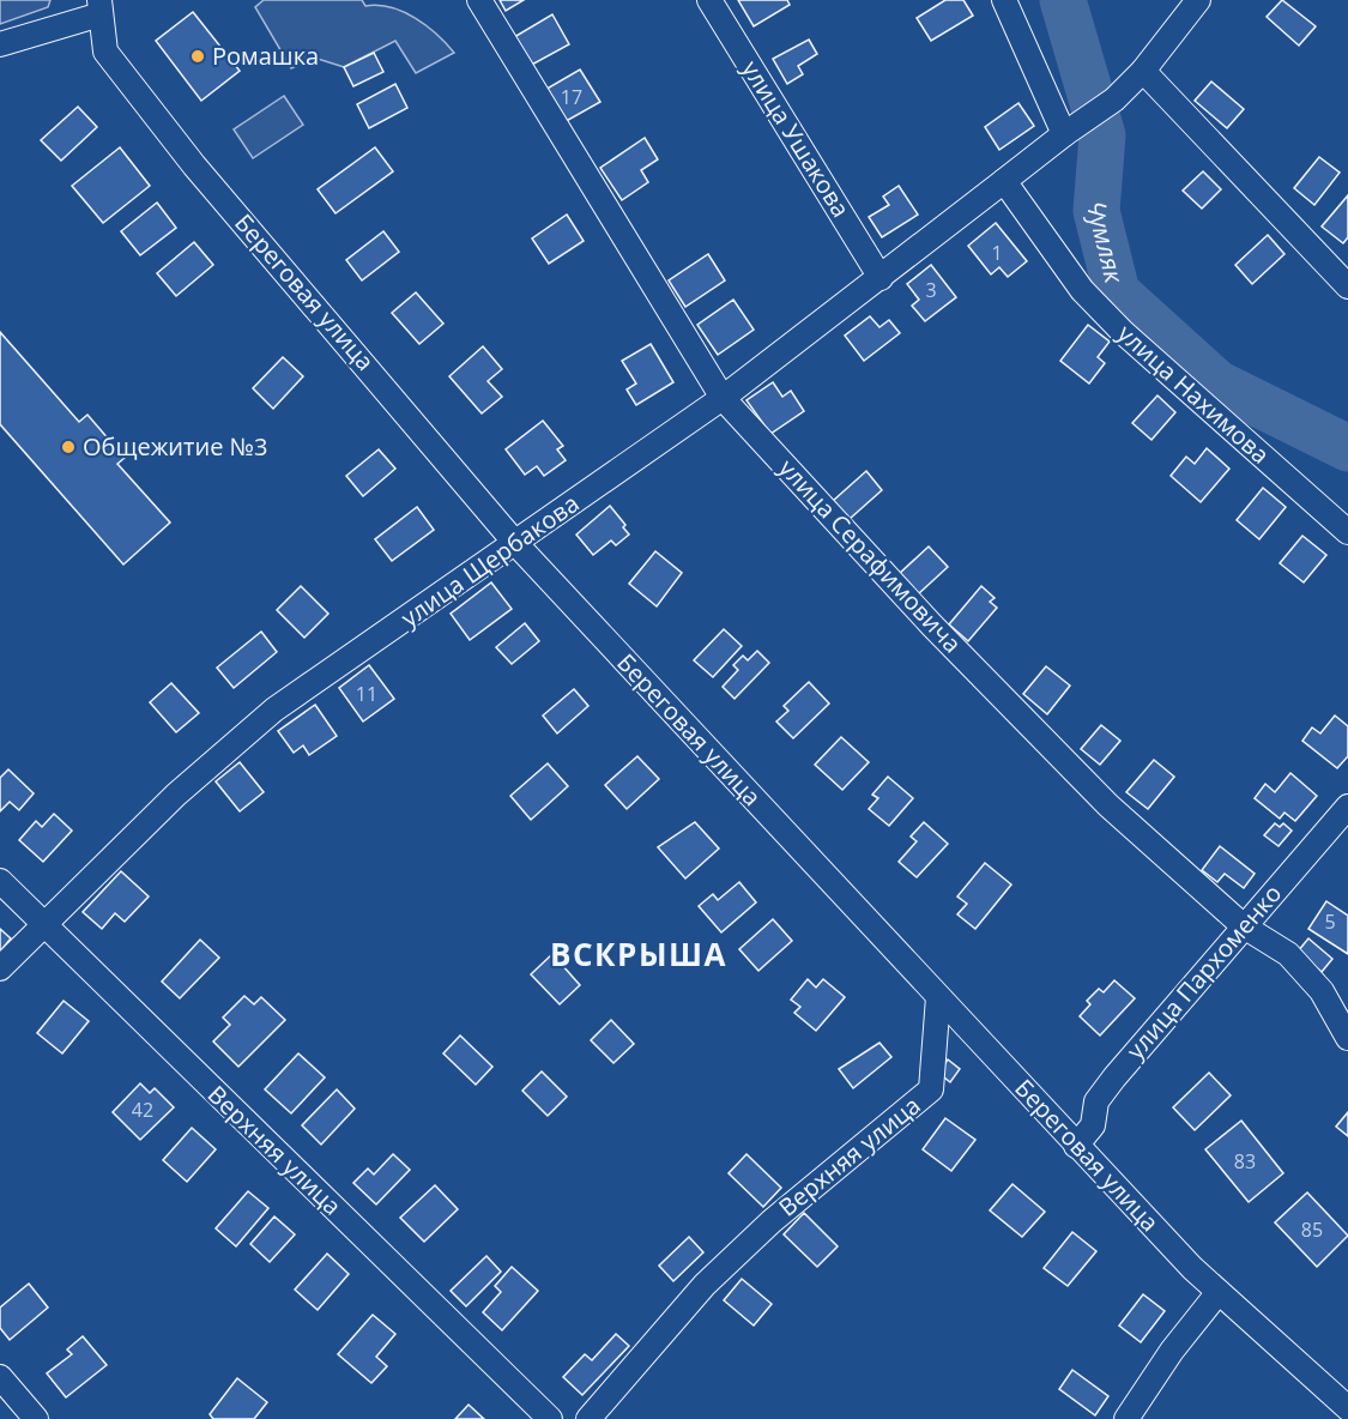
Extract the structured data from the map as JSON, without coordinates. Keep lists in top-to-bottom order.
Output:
{
  "streets": {
    "street": [
      "улица Ушакова",
      "Береговая улица",
      "улица Нахимова",
      "улица Серафимовича",
      "улица Щербакова",
      "улица Пархоменко",
      "Верхняя улица"
    ]
  },
  "crossings": [
    ["улица Ушакова", "улица Щербакова"],
    ["Береговая улица", "улица Щербакова"],
    ["Береговая улица", "улица Пархоменко"],
    ["Береговая улица", "Верхняя улица"],
    ["улица Нахимова", "улица Щербакова"],
    ["улица Серафимовича", "улица Щербакова"],
    ["улица Серафимовича", "улица Пархоменко"],
    ["улица Щербакова", "Верхняя улица"]
  ],
  "districts": ["ВСКРЫША"],
  "water": ["Чумляк"],
  "places": ["Ромашка", "Общежитие №3"],
  "house_numbers": [
    "17",
    "1",
    "3",
    "11",
    "5",
    "42",
    "83",
    "85"
  ]
}
